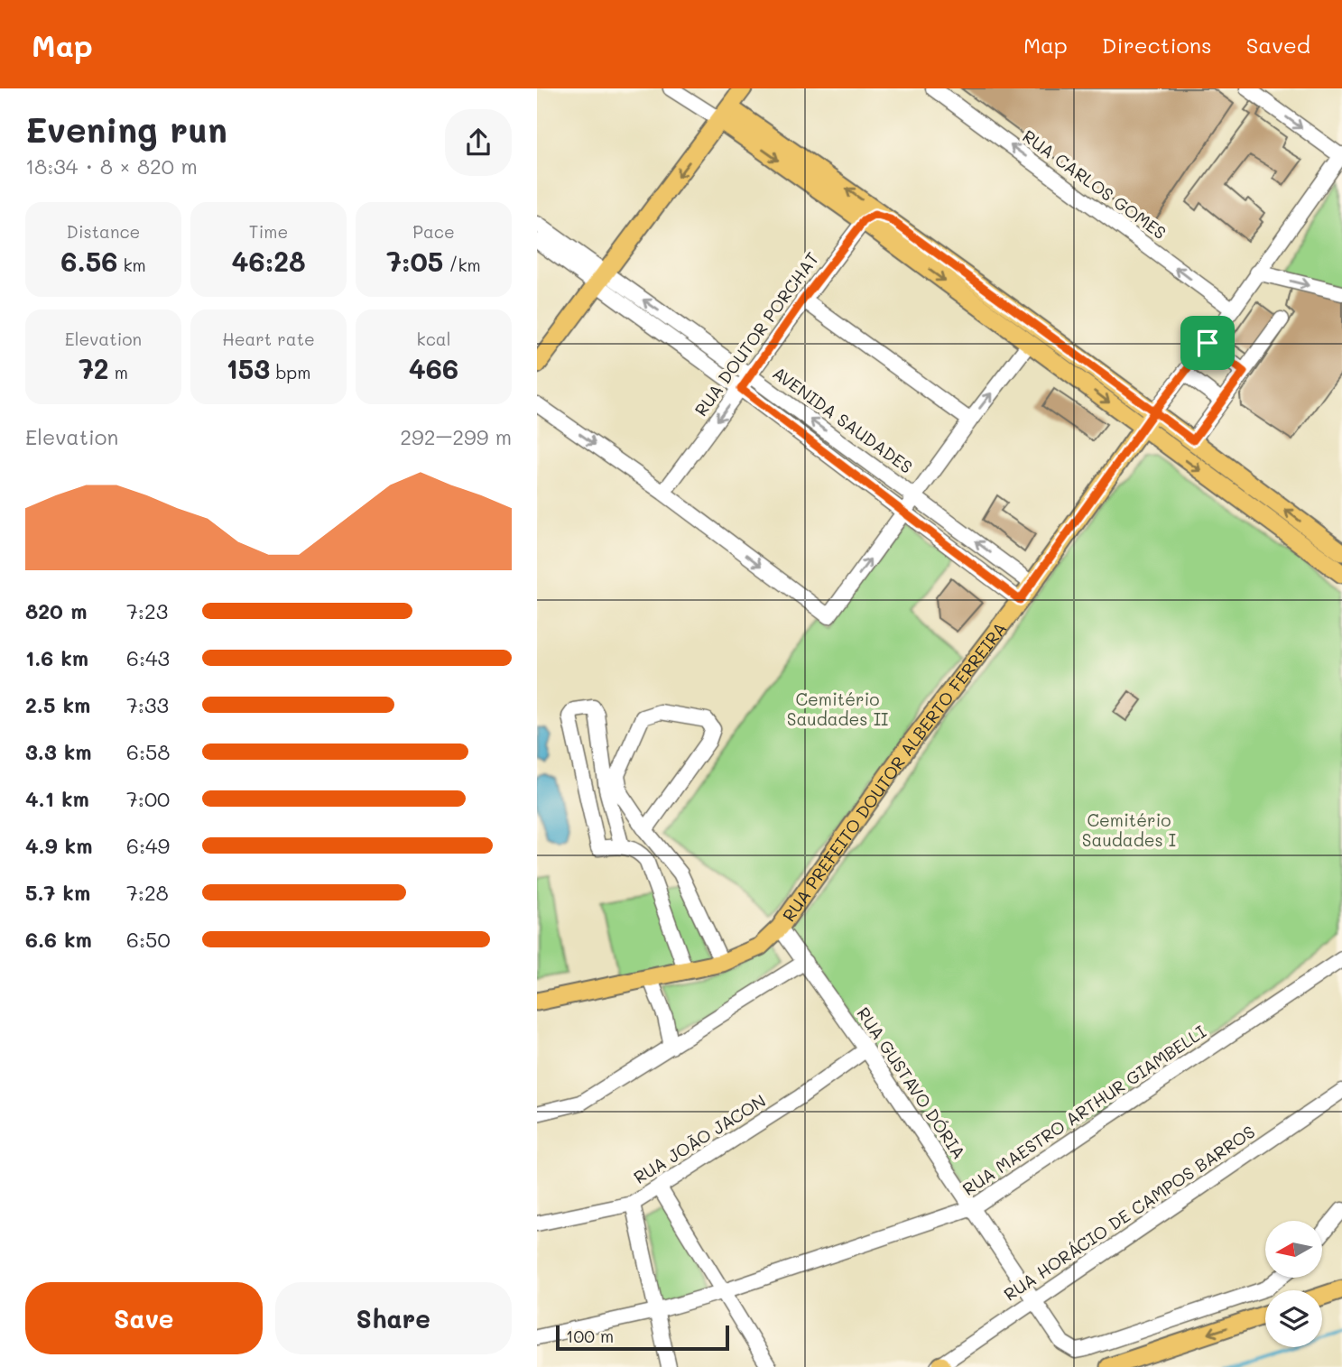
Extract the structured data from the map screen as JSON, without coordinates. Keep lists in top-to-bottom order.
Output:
{
  "streets": {
    "main road": ["RUA PREFEITO DOUTOR ALBERTO FERREIRA"],
    "street": [
      "RUA CARLOS GOMES",
      "RUA DOUTOR PORCHAT",
      "AVENIDA SAUDADES",
      "RUA GUSTAVO DÓRIA",
      "RUA MAESTRO ARTHUR GIAMBELLI",
      "RUA JOÃO JACON",
      "RUA HORÁCIO DE CAMPOS BARROS"
    ]
  },
  "crossings": [
    ["RUA CARLOS GOMES", "RUA PREFEITO DOUTOR ALBERTO FERREIRA"],
    ["RUA DOUTOR PORCHAT", "AVENIDA SAUDADES"],
    ["AVENIDA SAUDADES", "RUA PREFEITO DOUTOR ALBERTO FERREIRA"],
    ["RUA PREFEITO DOUTOR ALBERTO FERREIRA", "RUA GUSTAVO DÓRIA"],
    ["RUA GUSTAVO DÓRIA", "RUA MAESTRO ARTHUR GIAMBELLI"],
    ["RUA GUSTAVO DÓRIA", "RUA JOÃO JACON"],
    ["RUA GUSTAVO DÓRIA", "RUA HORÁCIO DE CAMPOS BARROS"]
  ],
  "one_way": ["RUA CARLOS GOMES", "RUA DOUTOR PORCHAT"],
  "parks": ["Cemitério Saudades II", "Cemitério Saudades I"],
  "scale_bar": "100 m",
  "north": "left",
  "page": {
    "header": "Map",
    "nav": ["Map", "Directions", "Saved"],
    "heading": ["Evening run", "18:34 · 8 × 820 m"],
    "stats": [
      ["Distance", "6.56 km"],
      ["Time", "46:28"],
      ["Pace", "7:05 /km"],
      ["Elevation", "72 m"],
      ["Heart rate", "153 bpm"],
      ["kcal", "466"]
    ],
    "chart": ["Elevation", "292–299 m"],
    "list": [
      {
        "name": "820 m",
        "note": "7:23"
      },
      {
        "name": "1.6 km",
        "note": "6:43"
      },
      {
        "name": "2.5 km",
        "note": "7:33"
      },
      {
        "name": "3.3 km",
        "note": "6:58"
      },
      {
        "name": "4.1 km",
        "note": "7:00"
      },
      {
        "name": "4.9 km",
        "note": "6:49"
      },
      {
        "name": "5.7 km",
        "note": "7:28"
      },
      {
        "name": "6.6 km",
        "note": "6:50"
      }
    ],
    "buttons": ["Save", "Share"],
    "scale": "100 m"
  }
}
